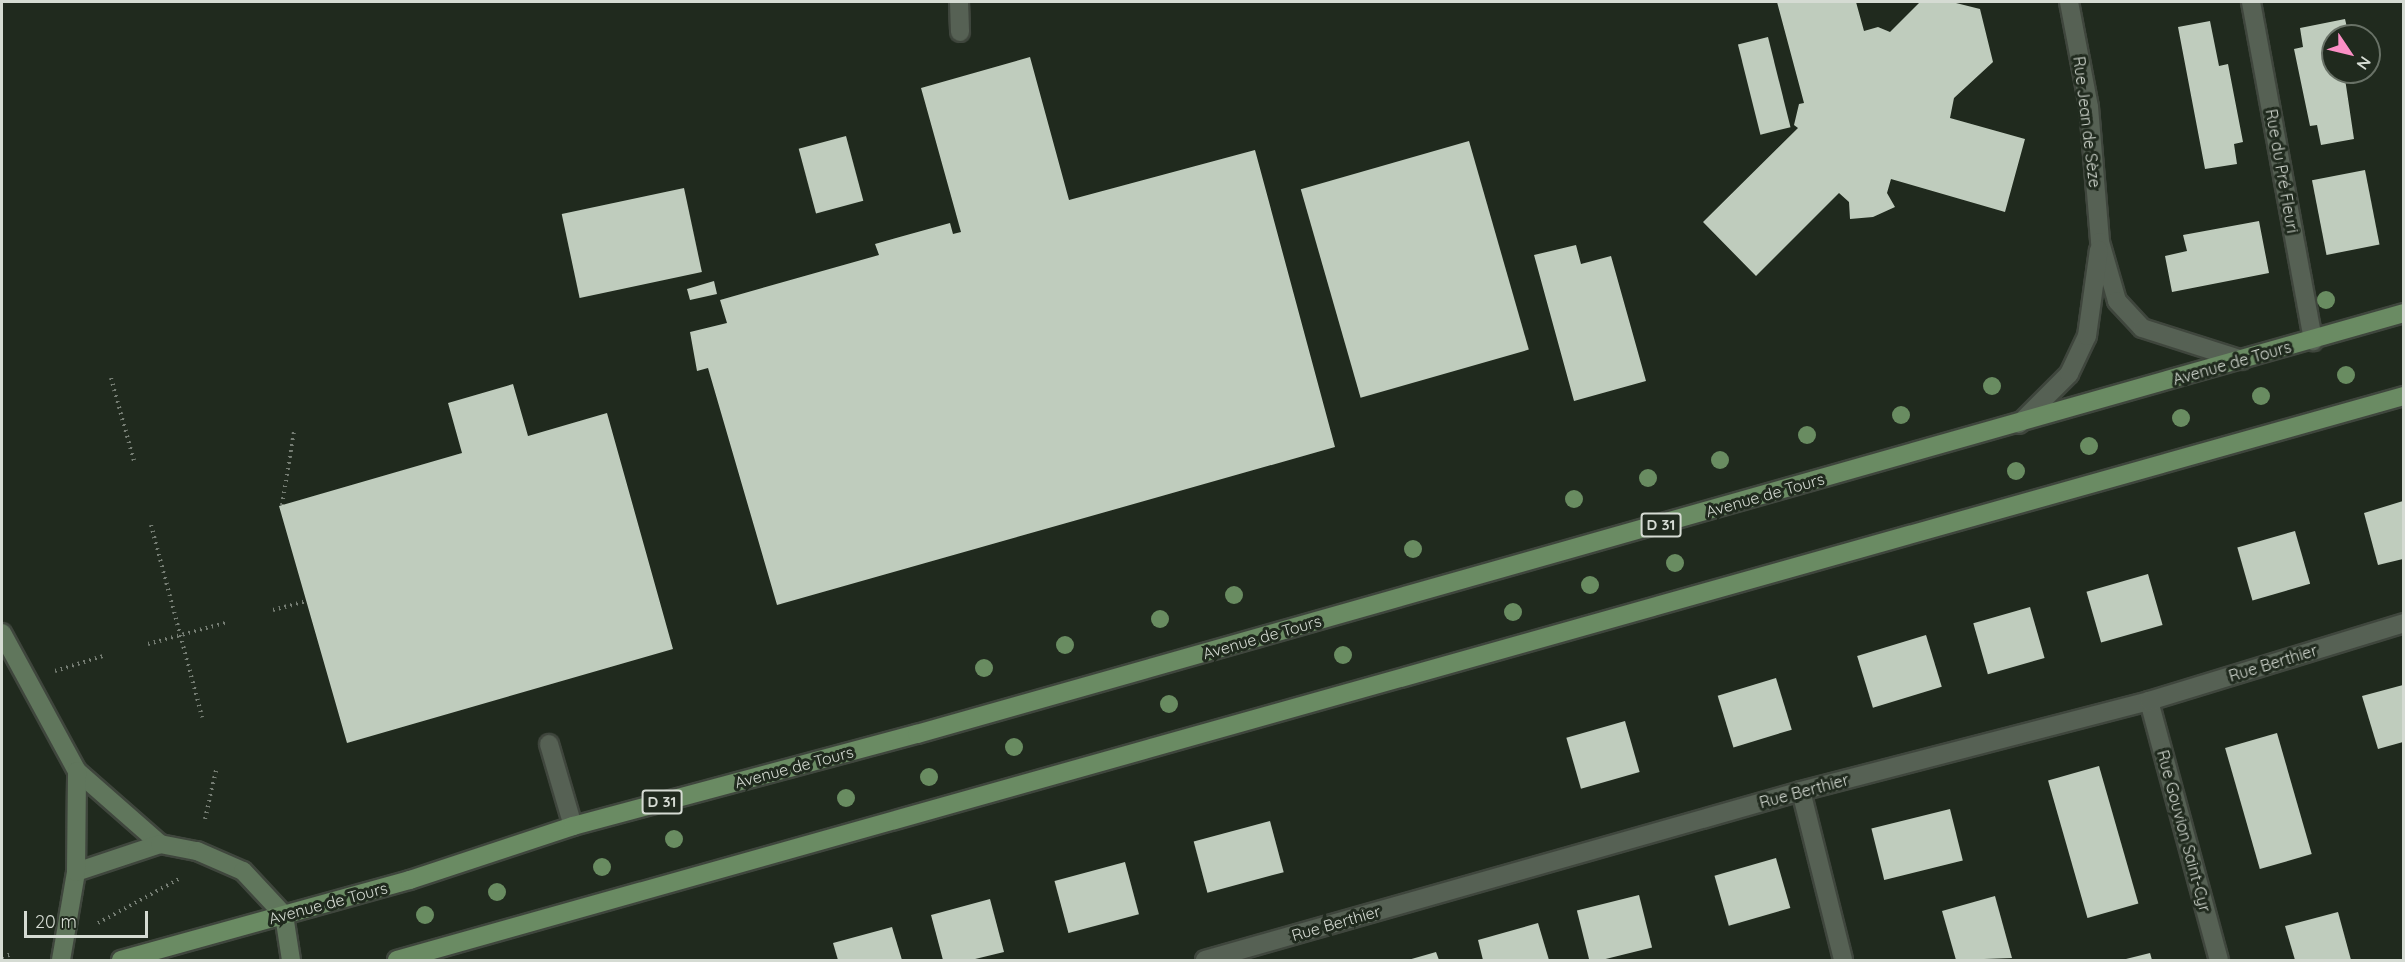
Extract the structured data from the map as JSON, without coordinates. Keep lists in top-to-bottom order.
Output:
{
  "streets": {
    "main road": ["Avenue de Tours", "D 31"],
    "street": [
      "Rue Jean de Sèze",
      "Rue du Pré Fleuri",
      "Rue Berthier",
      "Rue Gouvion Saint-Cyr"
    ]
  },
  "crossings": [
    ["Rue Jean de Sèze", "Avenue de Tours"],
    ["Rue du Pré Fleuri", "Avenue de Tours"],
    ["Rue Berthier", "Rue Gouvion Saint-Cyr"]
  ],
  "scale_bar": "20 m",
  "north": "bottom right"
}
